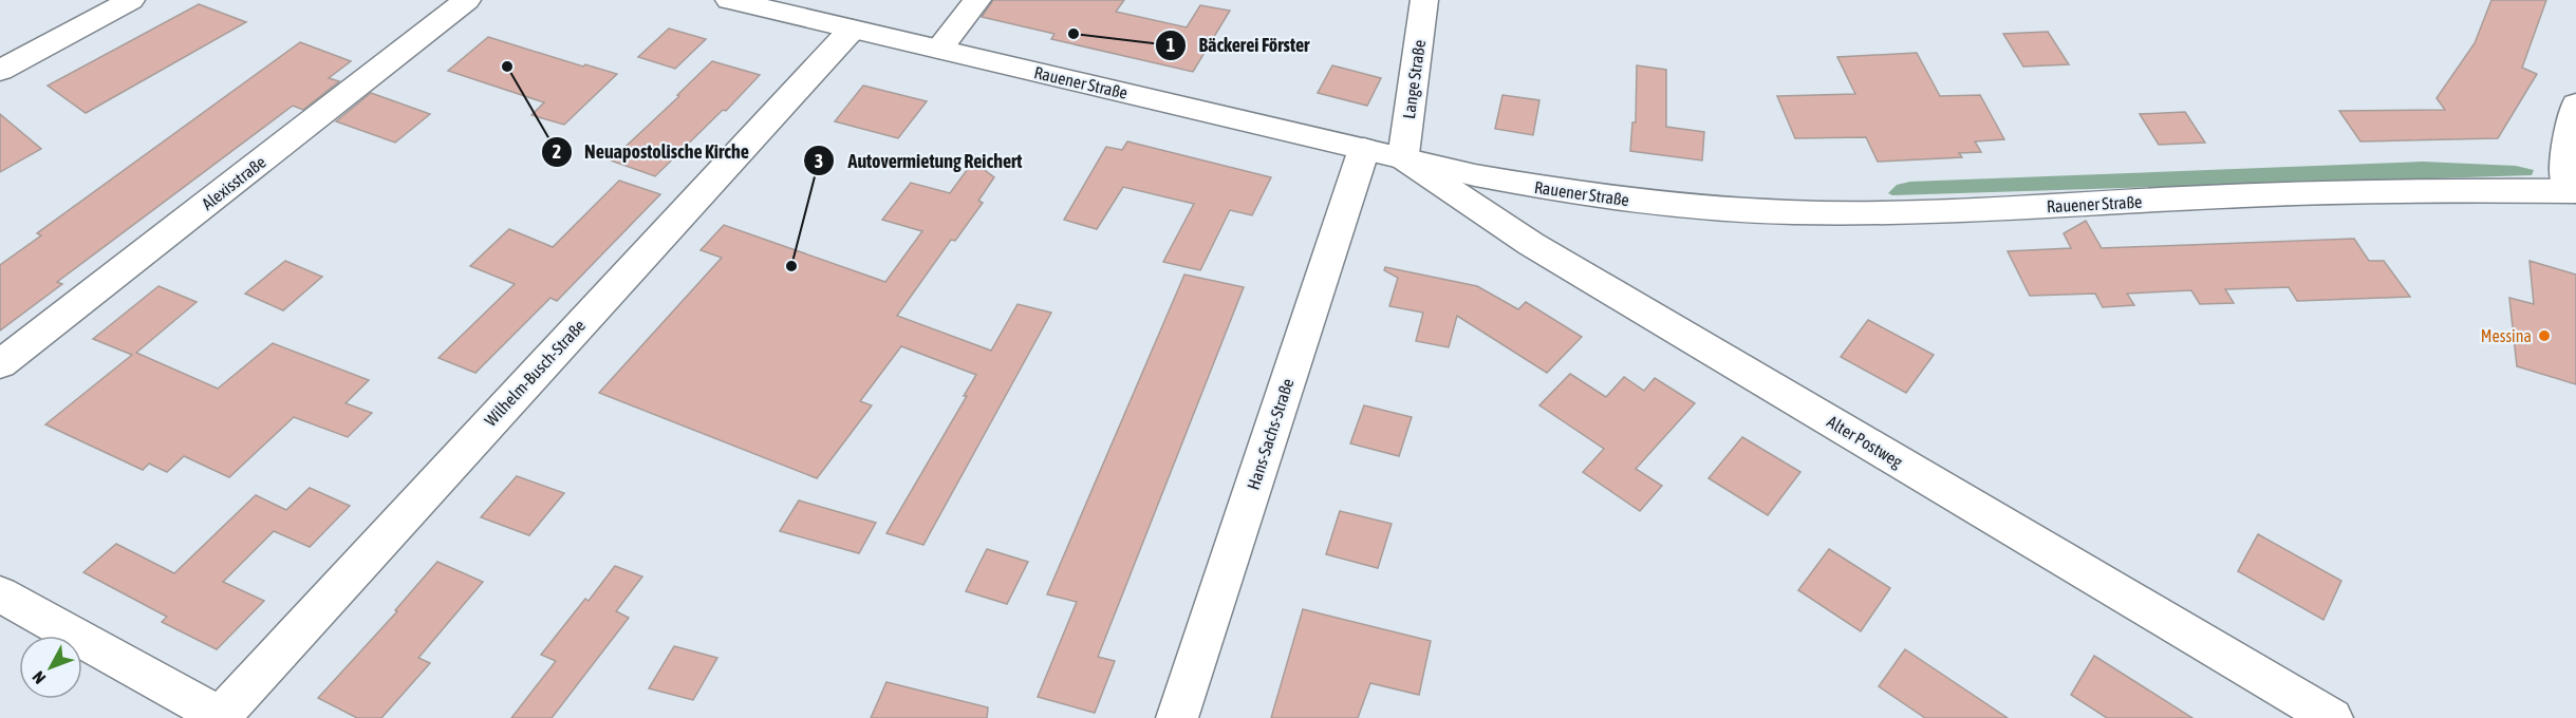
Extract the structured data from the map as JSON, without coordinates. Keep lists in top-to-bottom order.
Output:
{
  "streets": {
    "street": [
      "Lange Straße",
      "Rauener Straße",
      "Alexisstraße",
      "Wilhelm-Busch-Straße",
      "Hans-Sachs-Straße",
      "Alter Postweg"
    ]
  },
  "crossings": [
    ["Lange Straße", "Rauener Straße"],
    ["Lange Straße", "Alter Postweg"],
    ["Rauener Straße", "Wilhelm-Busch-Straße"],
    ["Rauener Straße", "Hans-Sachs-Straße"],
    ["Rauener Straße", "Alter Postweg"]
  ],
  "places": [
    "Bäckerei Förster",
    "Neuapostolische Kirche",
    "Autovermietung Reichert",
    "Messina"
  ],
  "north": "bottom left"
}
